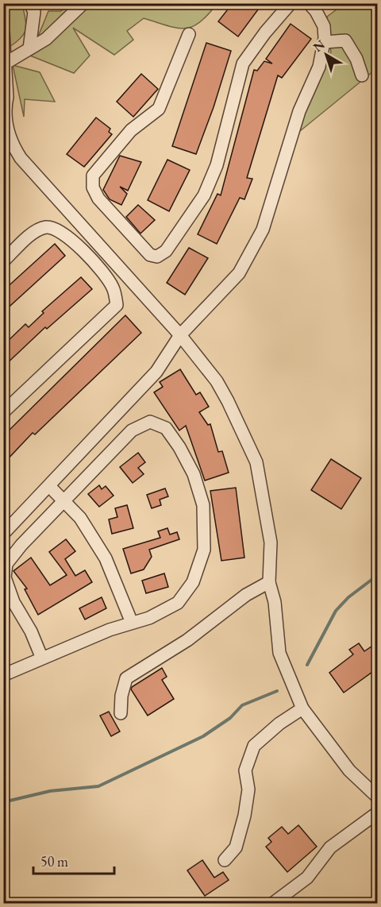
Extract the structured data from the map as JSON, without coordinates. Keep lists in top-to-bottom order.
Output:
{
  "scale_bar": "50 m",
  "north": "top left"
}
